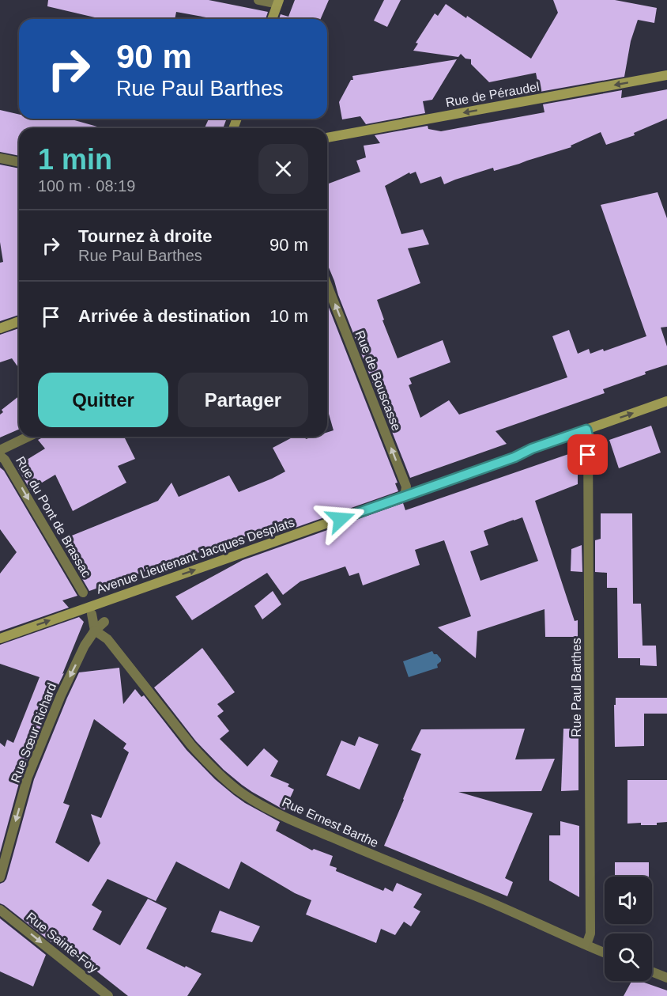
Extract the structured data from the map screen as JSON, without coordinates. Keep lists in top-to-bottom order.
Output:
{
  "streets": {
    "main road": ["Rue de Péraudel", "Avenue Lieutenant Jacques Desplats"],
    "street": [
      "Rue de Bouscasse",
      "Rue du Pont de Brassac",
      "Rue Paul Barthes",
      "Rue Sœur Richard",
      "Rue Ernest Barthe",
      "Rue Sainte-Foy"
    ]
  },
  "crossings": [
    ["Rue de Bouscasse", "Avenue Lieutenant Jacques Desplats"],
    ["Avenue Lieutenant Jacques Desplats", "Rue Paul Barthes"],
    ["Rue Paul Barthes", "Rue Ernest Barthe"],
    ["Rue Sœur Richard", "Rue Ernest Barthe"]
  ],
  "one_way": [
    "Rue de Péraudel",
    "Rue de Bouscasse",
    "Rue du Pont de Brassac",
    "Avenue Lieutenant Jacques Desplats",
    "Rue Sœur Richard",
    "Rue Sainte-Foy"
  ],
  "page": {
    "turn": ["90 m", "Rue Paul Barthes"],
    "heading": ["1 min", "100 m · 08:19"],
    "list": [
      {
        "name": "Tournez à droite",
        "note": "Rue Paul Barthes",
        "value": "90 m"
      },
      {
        "name": "Arrivée à destination",
        "value": "10 m"
      }
    ],
    "buttons": ["Quitter", "Partager"]
  }
}
